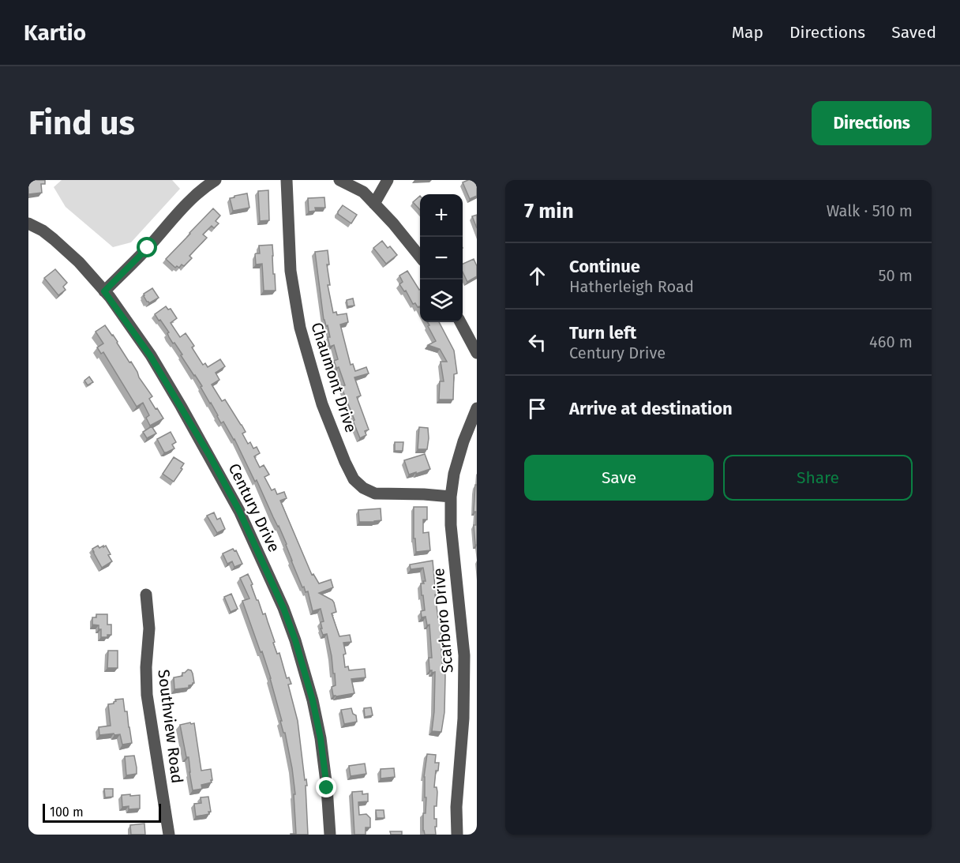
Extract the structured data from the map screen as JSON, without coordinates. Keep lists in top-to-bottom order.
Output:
{
  "streets": {
    "street": [
      "Chaumont Drive",
      "Century Drive",
      "Scarboro Drive",
      "Southview Road"
    ]
  },
  "crossings": [
    ["Chaumont Drive", "Scarboro Drive"]
  ],
  "scale_bar": "100 m",
  "page": {
    "header": "Kartio",
    "nav": ["Map", "Directions", "Saved"],
    "buttons": [
      "Directions",
      ["Save", "Share"]
    ],
    "title": "Find us",
    "heading": ["7 min", "Walk · 510 m"],
    "map_buttons": ["+", "−"],
    "list": [
      ["Continue", "Hatherleigh Road", "50 m"],
      ["Turn left", "Century Drive", "460 m"],
      "Arrive at destination"
    ],
    "scale": "100 m"
  }
}
